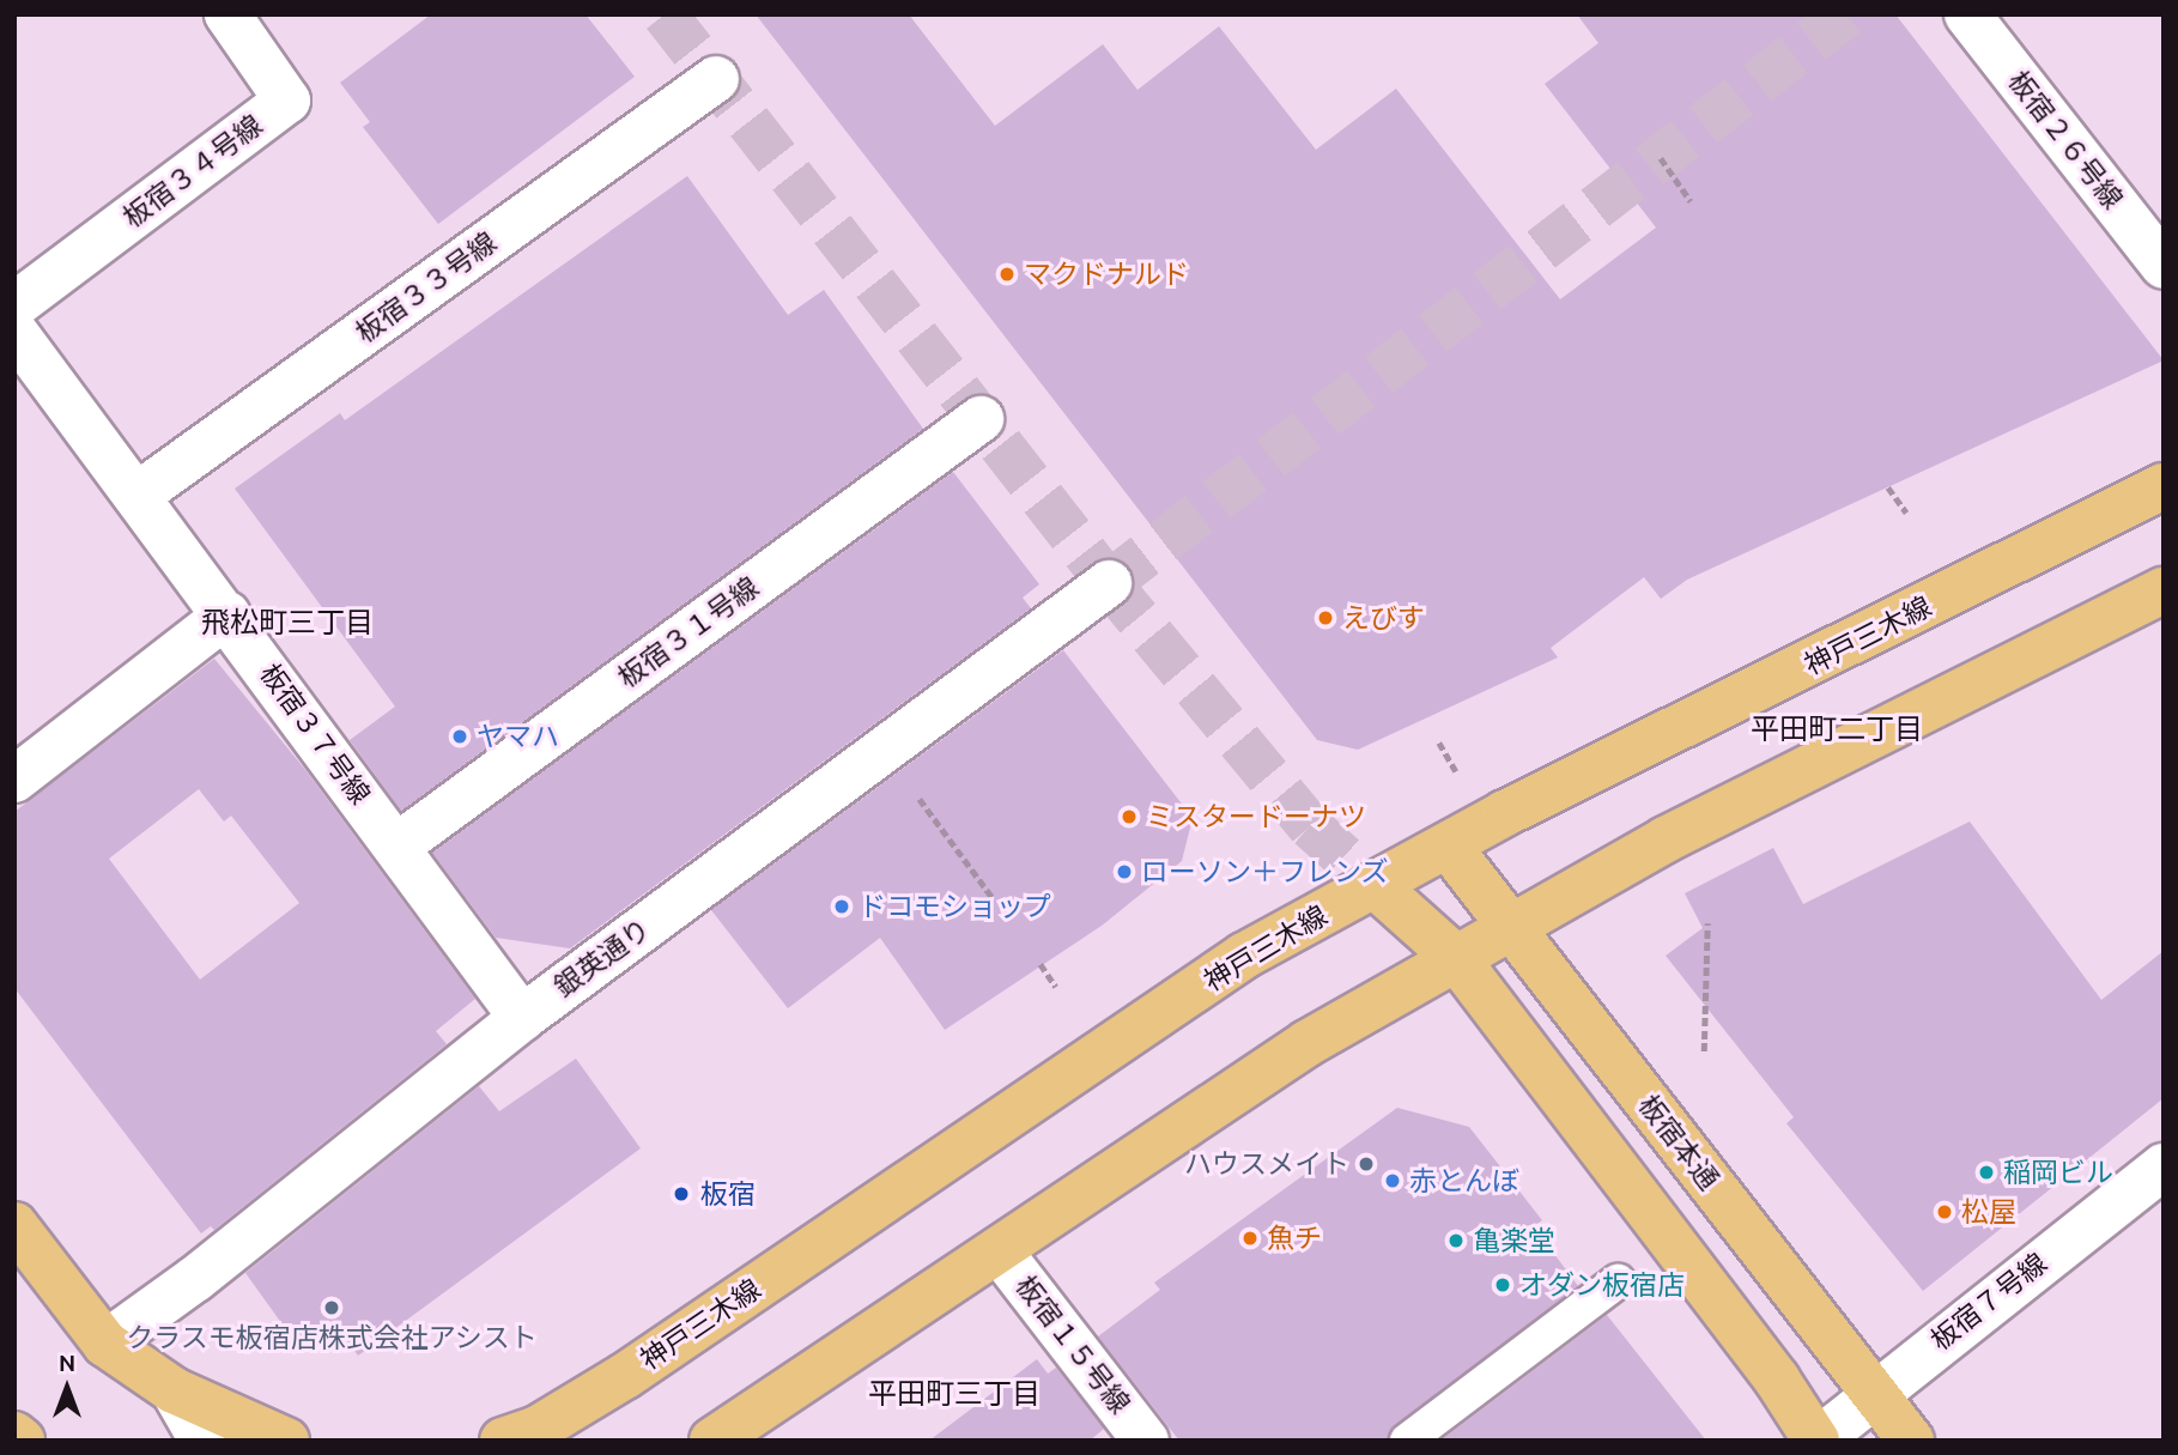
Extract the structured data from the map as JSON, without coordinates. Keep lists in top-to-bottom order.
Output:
{
  "streets": {
    "main road": ["神戸三木線", "板宿本通"],
    "street": [
      "板宿２６号線",
      "板宿３４号線",
      "板宿３３号線",
      "板宿３１号線",
      "板宿３７号線",
      "銀英通り",
      "板宿７号線",
      "板宿１５号線"
    ]
  },
  "crossings": [
    ["板宿３３号線", "板宿３７号線"],
    ["板宿３１号線", "板宿３７号線"],
    ["神戸三木線", "板宿本通"],
    ["板宿３７号線", "銀英通り"],
    ["板宿本通", "板宿７号線"]
  ],
  "districts": ["飛松町三丁目", "平田町二丁目", "平田町三丁目"],
  "places": [
    "マクドナルド",
    "えびす",
    "ヤマハ",
    "ミスタードーナツ",
    "ローソン＋フレンズ",
    "ドコモショップ",
    "ハウスメイト",
    "稲岡ビル",
    "赤とんぼ",
    "板宿",
    "松屋",
    "魚チ",
    "亀楽堂",
    "オダン板宿店",
    "クラスモ板宿店株式会社アシスト"
  ],
  "north": "top"
}
